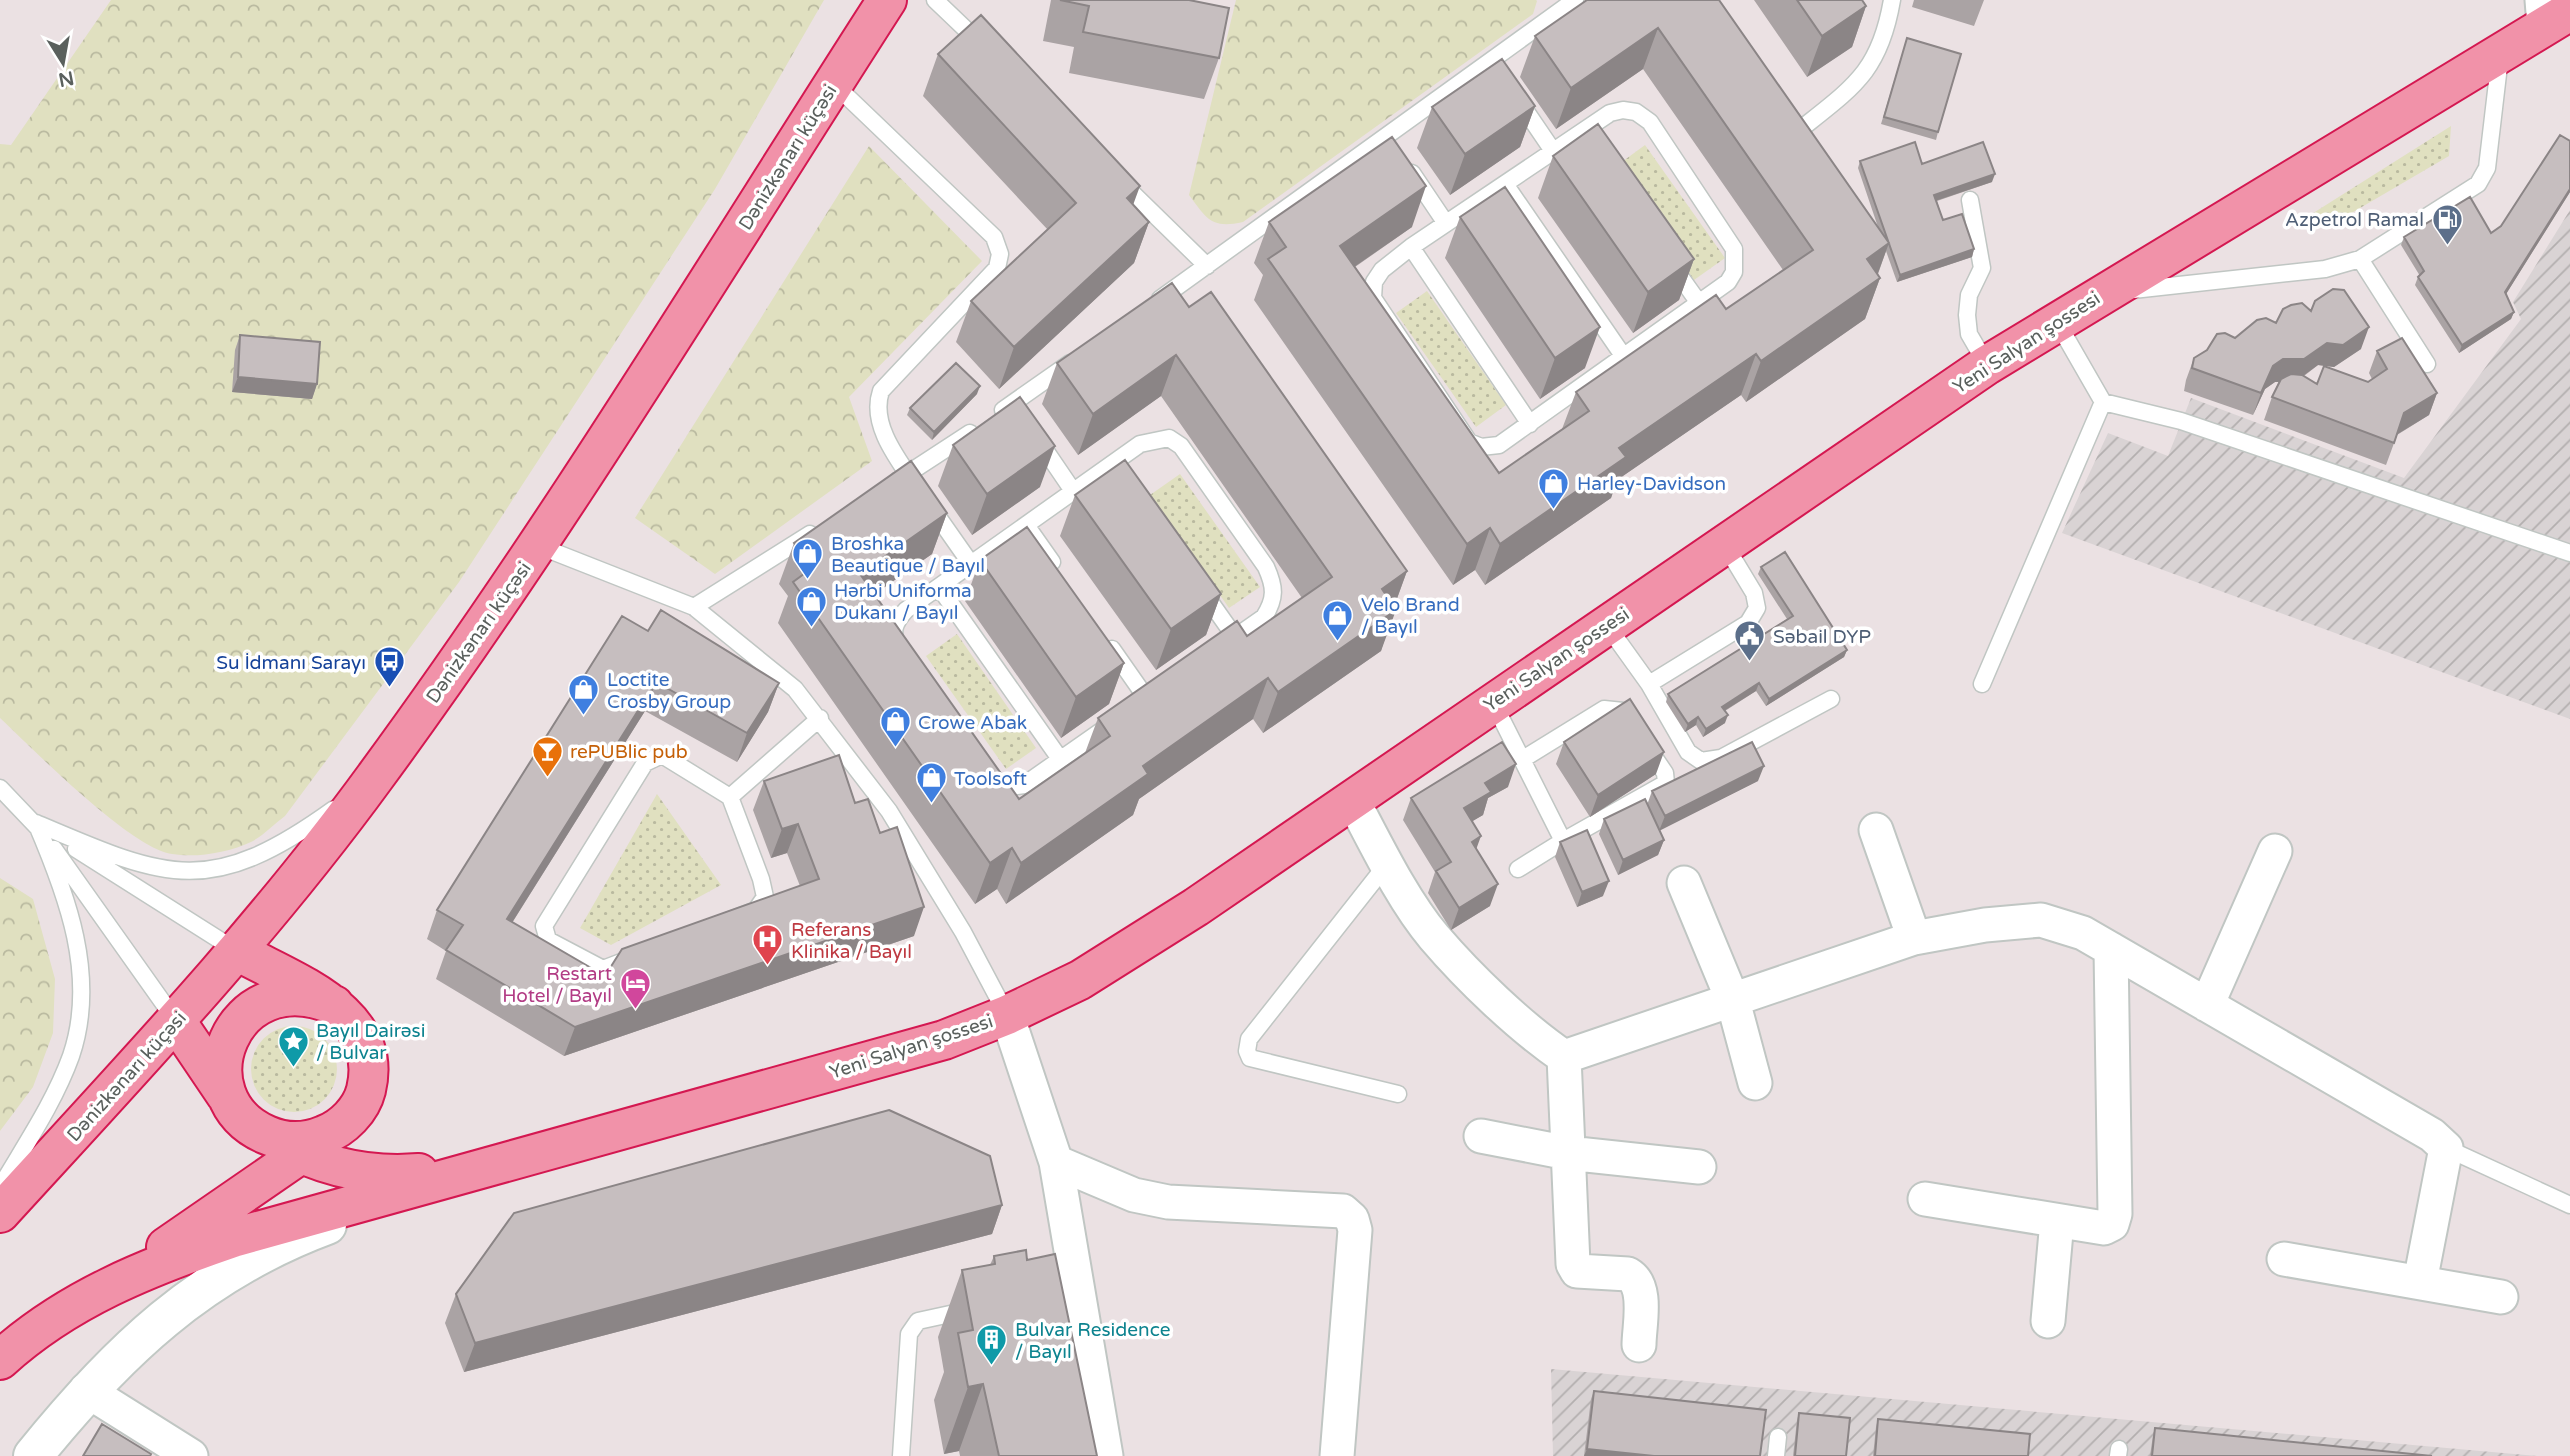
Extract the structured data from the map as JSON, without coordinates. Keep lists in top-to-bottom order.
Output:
{
  "streets": {
    "highway": ["Dənizkənarı küçəsi", "Yeni Salyan şossesi"]
  },
  "places": {
    "fuel station": ["Azpetrol Ramal"],
    "shop": [
      "Harley-Davidson",
      "Broshka Beautique / Bayıl",
      "Hərbi Uniforma Dukanı / Bayıl",
      "Velo Brand / Bayıl",
      "Loctite Crosby Group",
      "Crowe Abak",
      "Toolsoft"
    ],
    "public building": ["Səbail DYP"],
    "bus stop": ["Su İdmanı Sarayı"],
    "bar": ["rePUBlic pub"],
    "hospital": ["Referans Klinika / Bayıl"],
    "hotel": ["Restart Hotel / Bayıl"],
    "place": ["Bayıl Dairəsi / Bulvar"],
    "building": ["Bulvar Residence / Bayıl"]
  },
  "north": "bottom"
}
